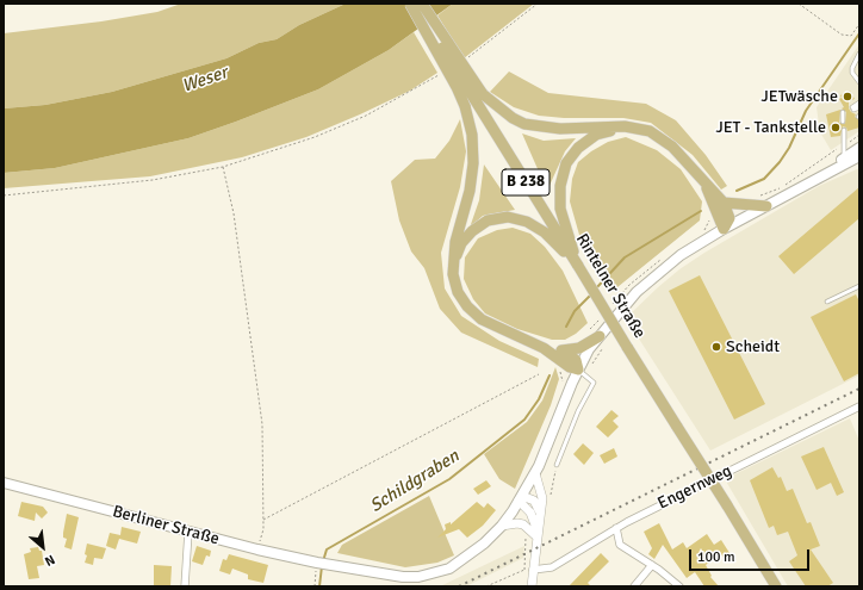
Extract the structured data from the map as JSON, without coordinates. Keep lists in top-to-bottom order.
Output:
{
  "streets": {
    "main road": ["B 238", "Rintelner Straße", "Berliner Straße"],
    "street": ["Engernweg"]
  },
  "crossings": [
    ["B 238", "Rintelner Straße"],
    ["B 238", "Berliner Straße"]
  ],
  "water": ["Weser", "Schildgraben"],
  "places": ["JETwäsche", "JET - Tankstelle", "Scheidt"],
  "scale_bar": "100 m",
  "north": "bottom right"
}
